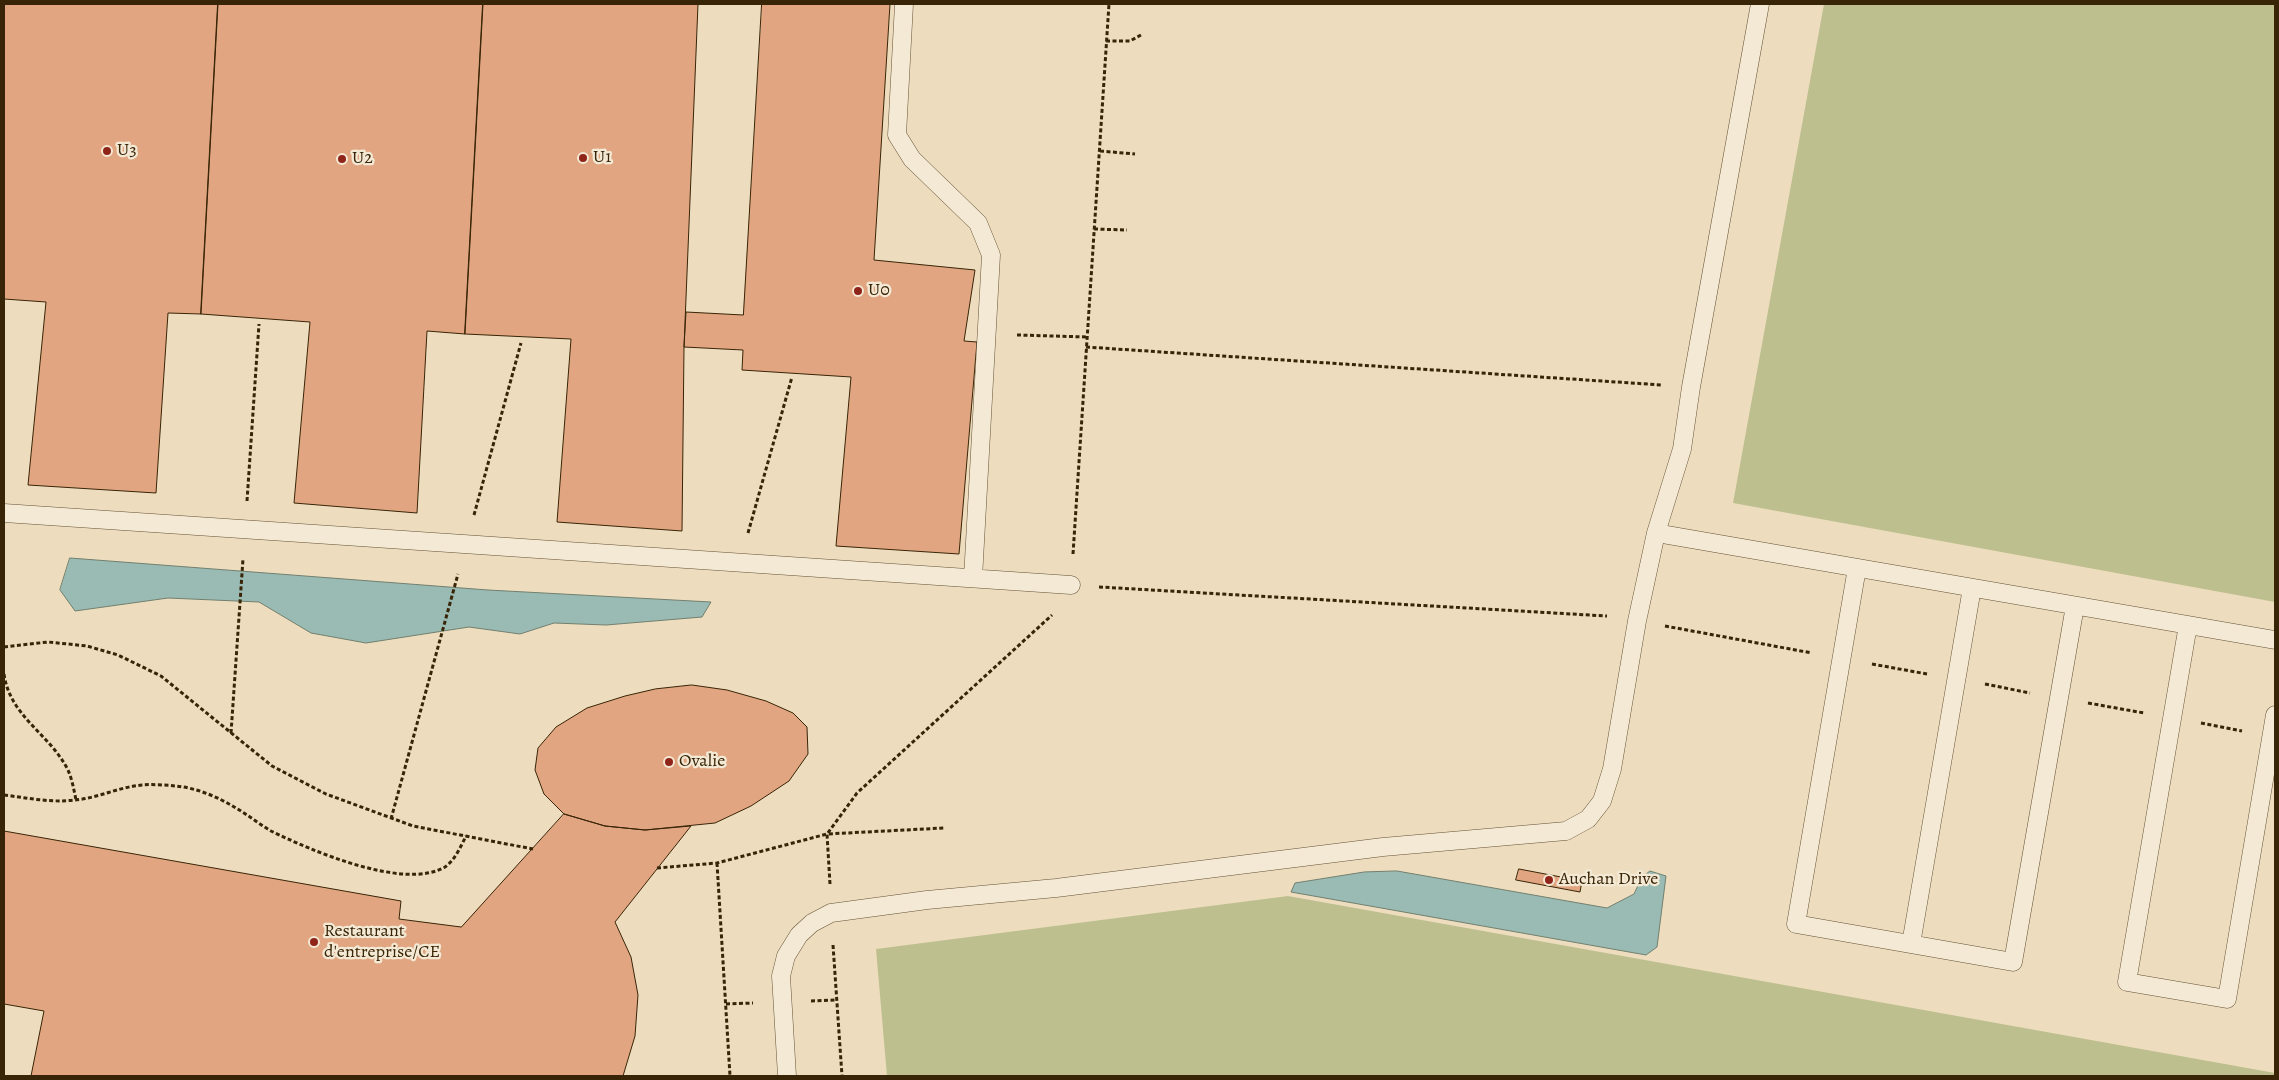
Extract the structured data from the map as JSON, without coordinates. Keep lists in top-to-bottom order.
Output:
{
  "places": [
    "U3",
    "U1",
    "U2",
    "U0",
    "Ovalie",
    "Auchan Drive",
    "Restaurant d'entreprise/CE"
  ]
}
